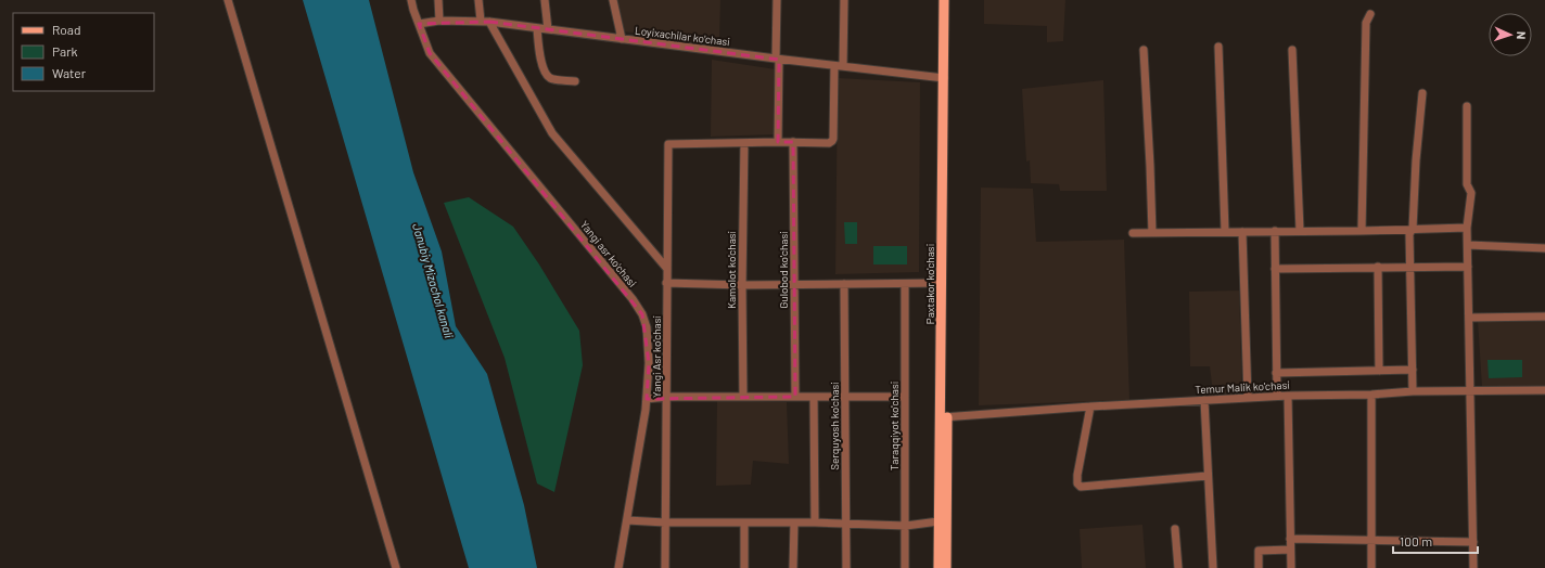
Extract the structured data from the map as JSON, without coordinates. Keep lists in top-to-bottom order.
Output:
{
  "streets": {
    "main road": ["Paxtakor ko'chasi"],
    "street": [
      "Loyixachilar ko'chasi",
      "Yangi asr ko'chasi",
      "Kamolot ko'chasi",
      "Gulobod ko'chasi",
      "Yangi Asr ko'chasi",
      "Temur Malik ko'chasi",
      "Serquyosh ko'chasi",
      "Taraqqiyot ko'chasi"
    ]
  },
  "crossings": [
    ["Loyixachilar ko'chasi", "Yangi asr ko'chasi"],
    ["Loyixachilar ko'chasi", "Paxtakor ko'chasi"],
    ["Kamolot ko'chasi", "Yangi Asr ko'chasi"],
    ["Paxtakor ko'chasi", "Temur Malik ko'chasi"]
  ],
  "water": ["Janubiy Mizachol kanali"],
  "legend": ["Road", "Park", "Water"],
  "scale_bar": "100 m",
  "north": "right"
}
